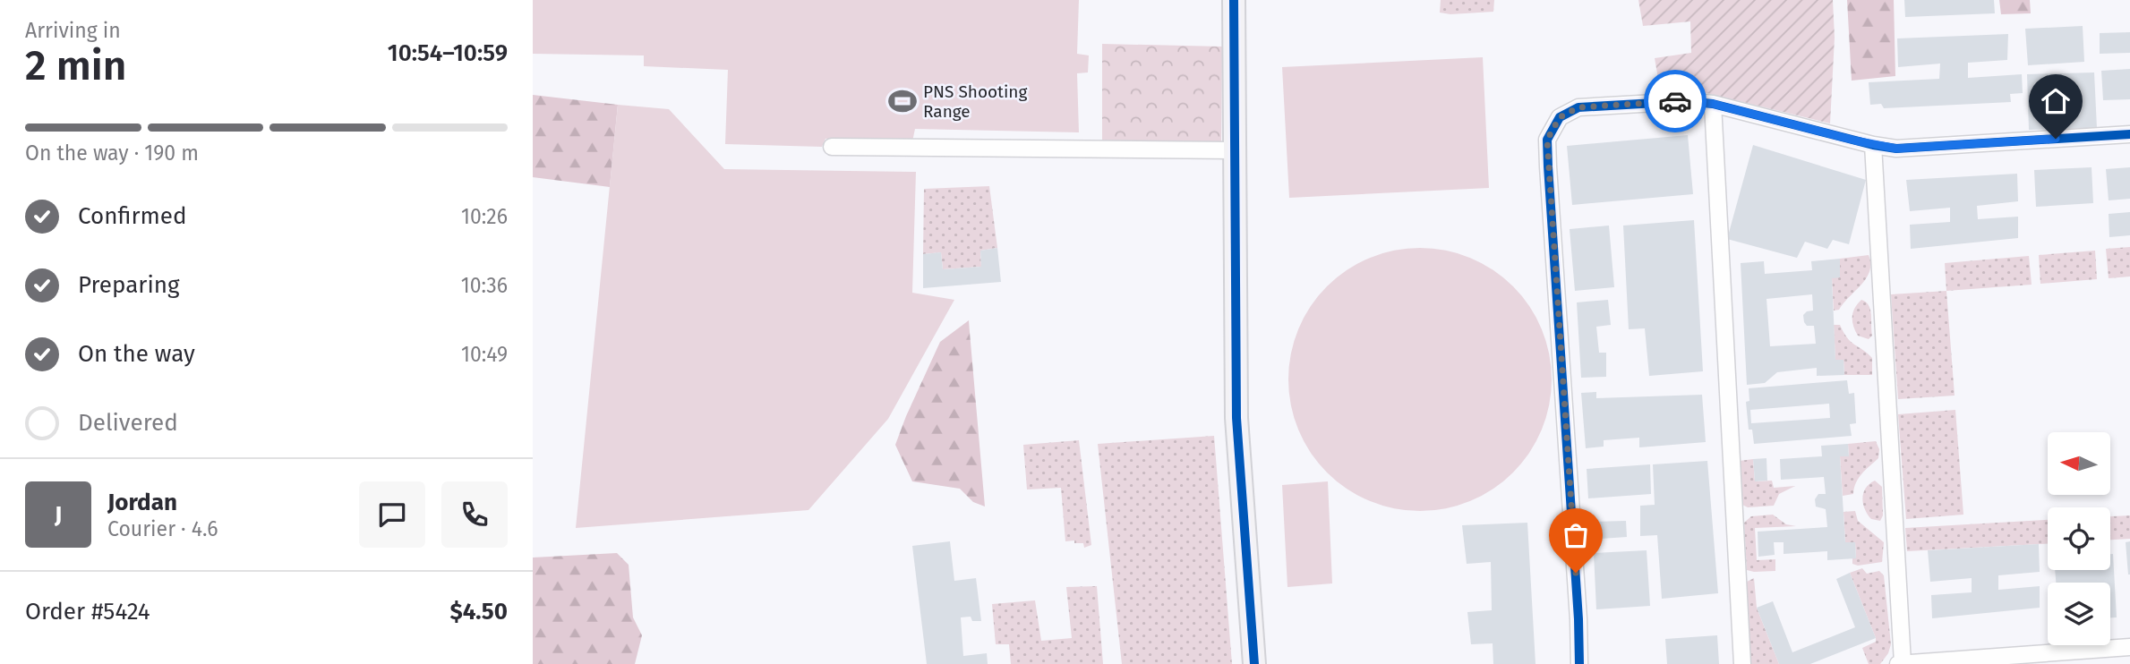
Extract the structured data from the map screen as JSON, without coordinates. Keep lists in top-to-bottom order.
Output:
{
  "places": {
    "sports": ["PNS Shooting Range"]
  },
  "north": "left",
  "page": {
    "heading": ["2 min", "Arriving in", "10:54–10:59"],
    "panel": [
      "Jordan",
      "Courier · 4.6",
      "Order #5424",
      "$4.50"
    ],
    "bar": "On the way · 190 m",
    "list": [
      ["Confirmed", "10:26"],
      ["Preparing", "10:36"],
      ["On the way", "10:49"],
      "Delivered"
    ],
    "round": "J"
  }
}
